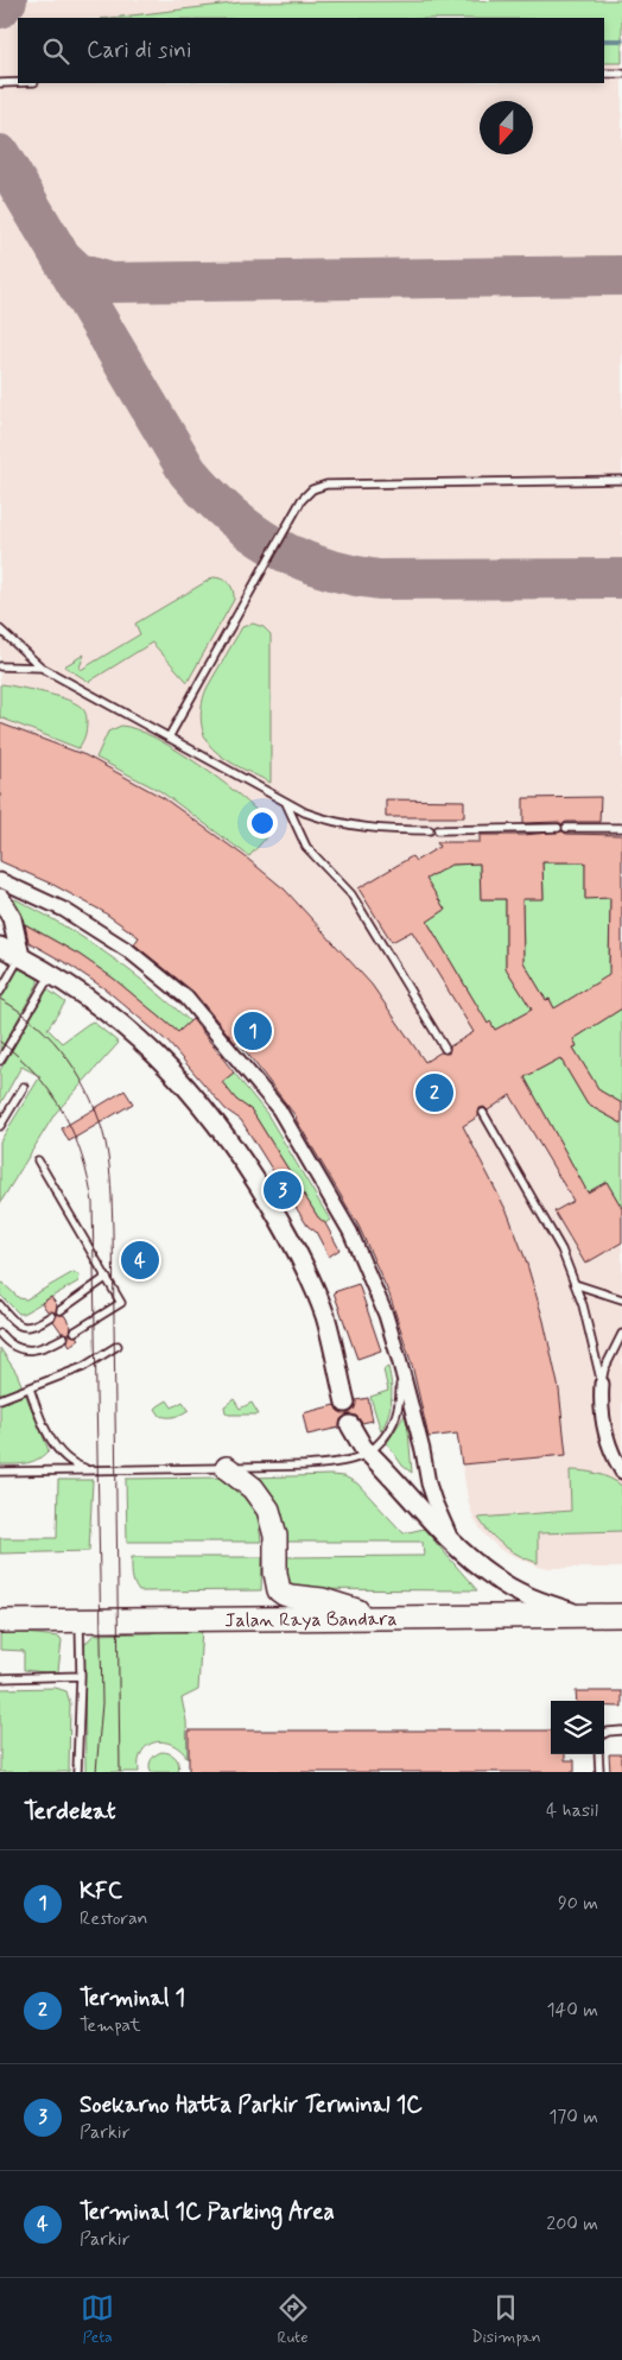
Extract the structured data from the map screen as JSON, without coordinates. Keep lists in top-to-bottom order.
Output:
{
  "streets": {
    "main road": ["Jalan Raya Bandara"]
  },
  "north": "bottom",
  "page": {
    "search": "Cari di sini",
    "pins": [
      "1",
      "2",
      "3",
      "4"
    ],
    "heading": ["Terdekat", "4 hasil"],
    "list": [
      {
        "mark": "1",
        "name": "KFC",
        "note": "Restoran",
        "value": "90 m"
      },
      {
        "mark": "2",
        "name": "Terminal 1",
        "note": "Tempat",
        "value": "140 m"
      },
      {
        "mark": "3",
        "name": "Soekarno Hatta Parkir Terminal 1C",
        "note": "Parkir",
        "value": "170 m"
      },
      {
        "mark": "4",
        "name": "Terminal 1C Parking Area",
        "note": "Parkir",
        "value": "200 m"
      }
    ],
    "nav": ["Peta", "Rute", "Disimpan"]
  }
}
